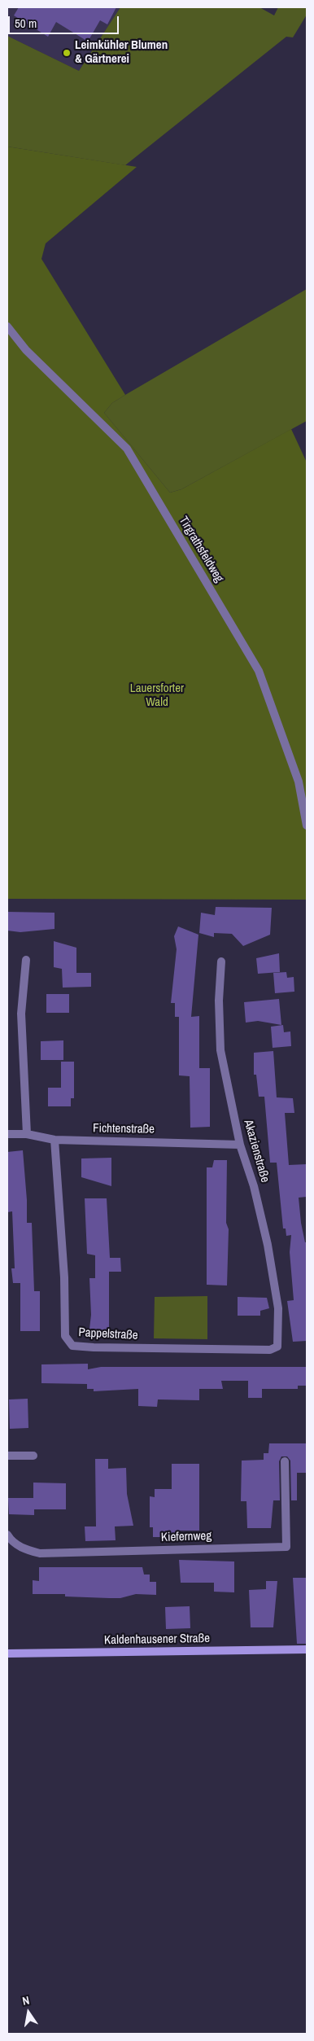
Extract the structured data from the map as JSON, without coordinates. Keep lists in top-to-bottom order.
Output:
{
  "streets": {
    "main road": ["Kaldenhausener Straße"],
    "street": [
      "Tirgrathsfeldweg",
      "Fichtenstraße",
      "Akazienstraße",
      "Pappelstraße",
      "Kiefernweg"
    ]
  },
  "crossings": [
    ["Fichtenstraße", "Akazienstraße"],
    ["Fichtenstraße", "Pappelstraße"],
    ["Akazienstraße", "Pappelstraße"]
  ],
  "parks": ["Lauersforter Wald"],
  "places": ["Leimkühler Blumen & Gärtnerei"],
  "scale_bar": "50 m",
  "north": "top"
}
